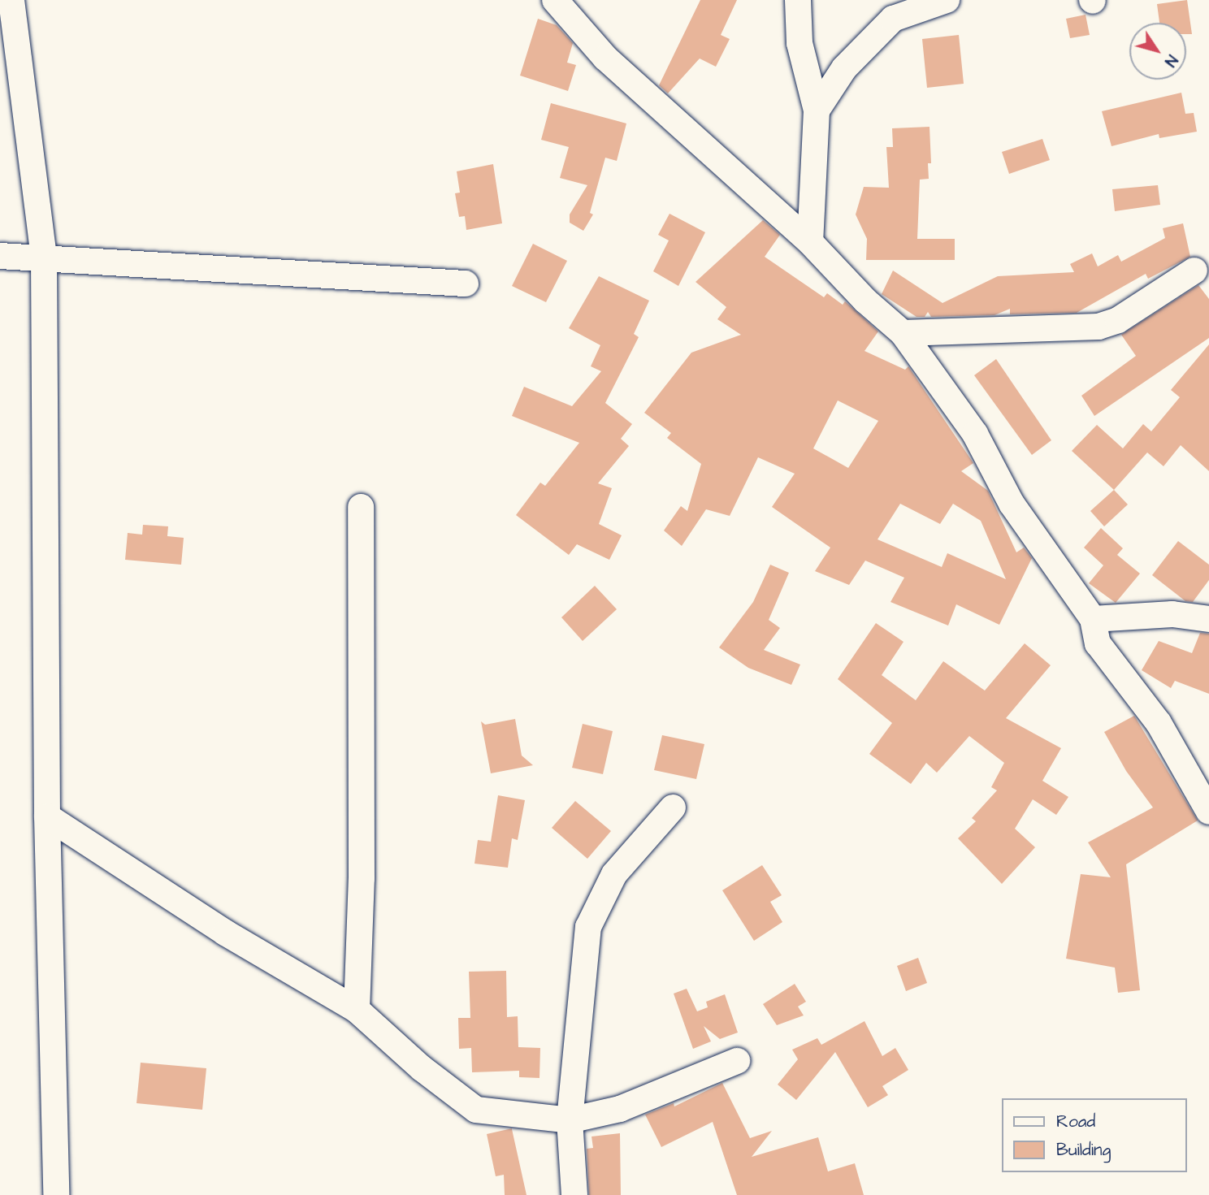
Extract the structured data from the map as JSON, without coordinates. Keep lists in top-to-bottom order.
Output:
{
  "legend": ["Road", "Building"],
  "north": "bottom right"
}
